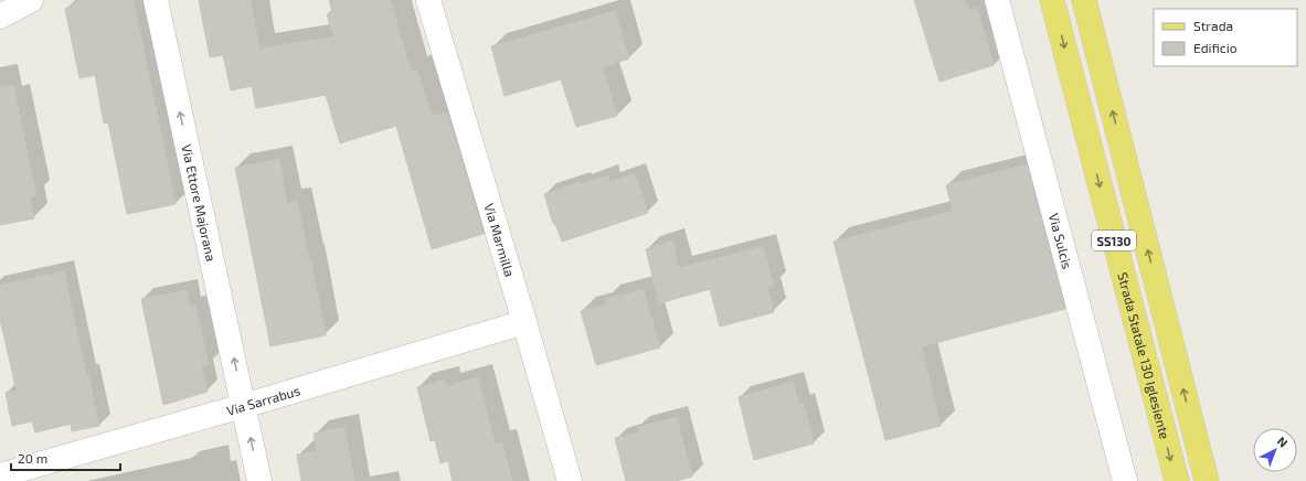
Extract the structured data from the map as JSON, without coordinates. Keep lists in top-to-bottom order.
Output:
{
  "streets": {
    "main road": ["SS130", "Strada Statale 130 Iglesiente"],
    "street": [
      "Via Ettore Majorana",
      "Via Marmilla",
      "Via Sulcis",
      "Via Sarrabus"
    ]
  },
  "crossings": [
    ["Via Ettore Majorana", "Via Sarrabus"],
    ["Via Marmilla", "Via Sarrabus"]
  ],
  "one_way": ["Via Ettore Majorana"],
  "legend": ["Strada", "Edificio"],
  "scale_bar": "20 m",
  "north": "top right"
}
